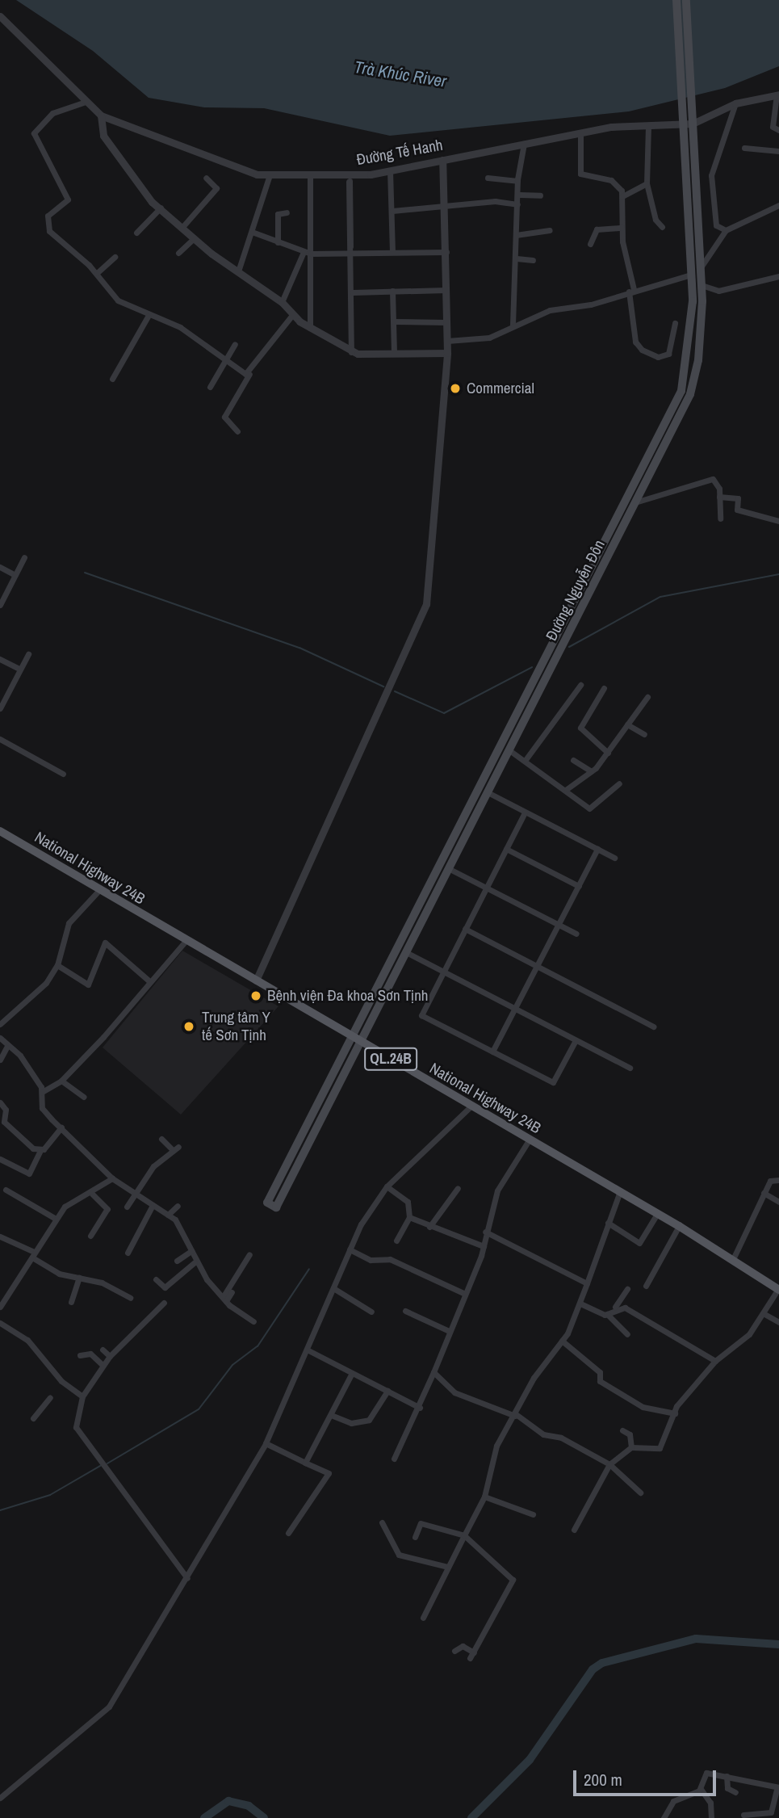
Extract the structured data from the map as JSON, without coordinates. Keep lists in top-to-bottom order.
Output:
{
  "streets": {
    "main road": ["Đường Nguyễn Đôn", "National Highway 24B", "QL.24B"],
    "street": ["Đường Tế Hanh"]
  },
  "crossings": [
    ["Đường Tế Hanh", "Đường Nguyễn Đôn"],
    ["Đường Nguyễn Đôn", "National Highway 24B"]
  ],
  "water": ["Trà Khúc River"],
  "places": ["Commercial", "Bệnh viện Đa khoa Sơn Tịnh", "Trung tâm Y tế Sơn Tịnh"],
  "scale_bar": "200 m"
}
